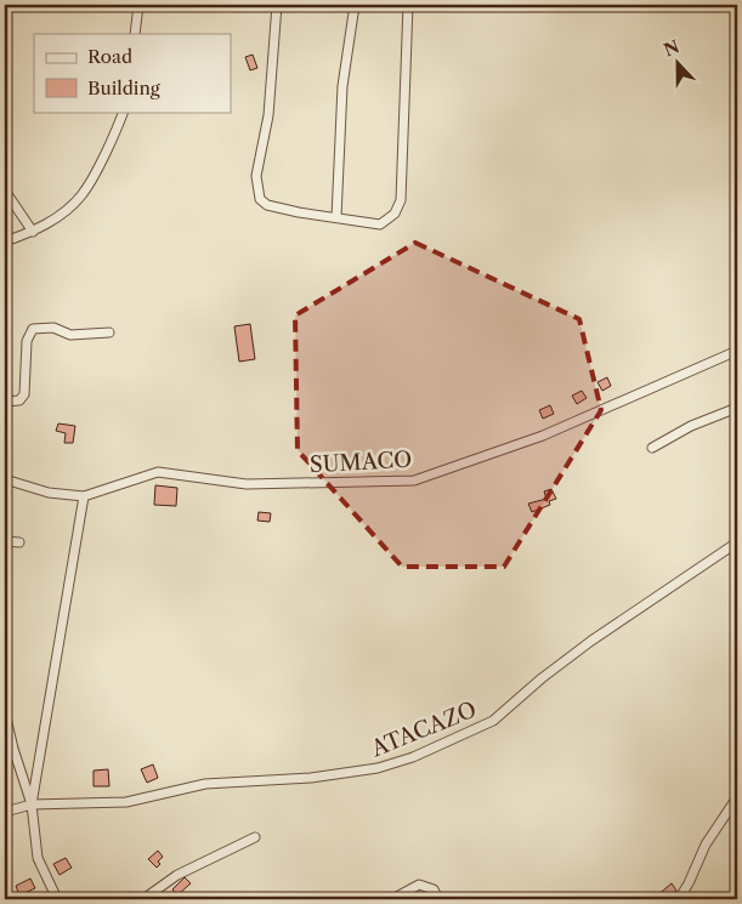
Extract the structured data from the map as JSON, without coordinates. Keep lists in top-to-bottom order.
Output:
{
  "streets": {
    "street": ["SUMACO", "ATACAZO"]
  },
  "legend": ["Road", "Building"],
  "north": "top"
}
